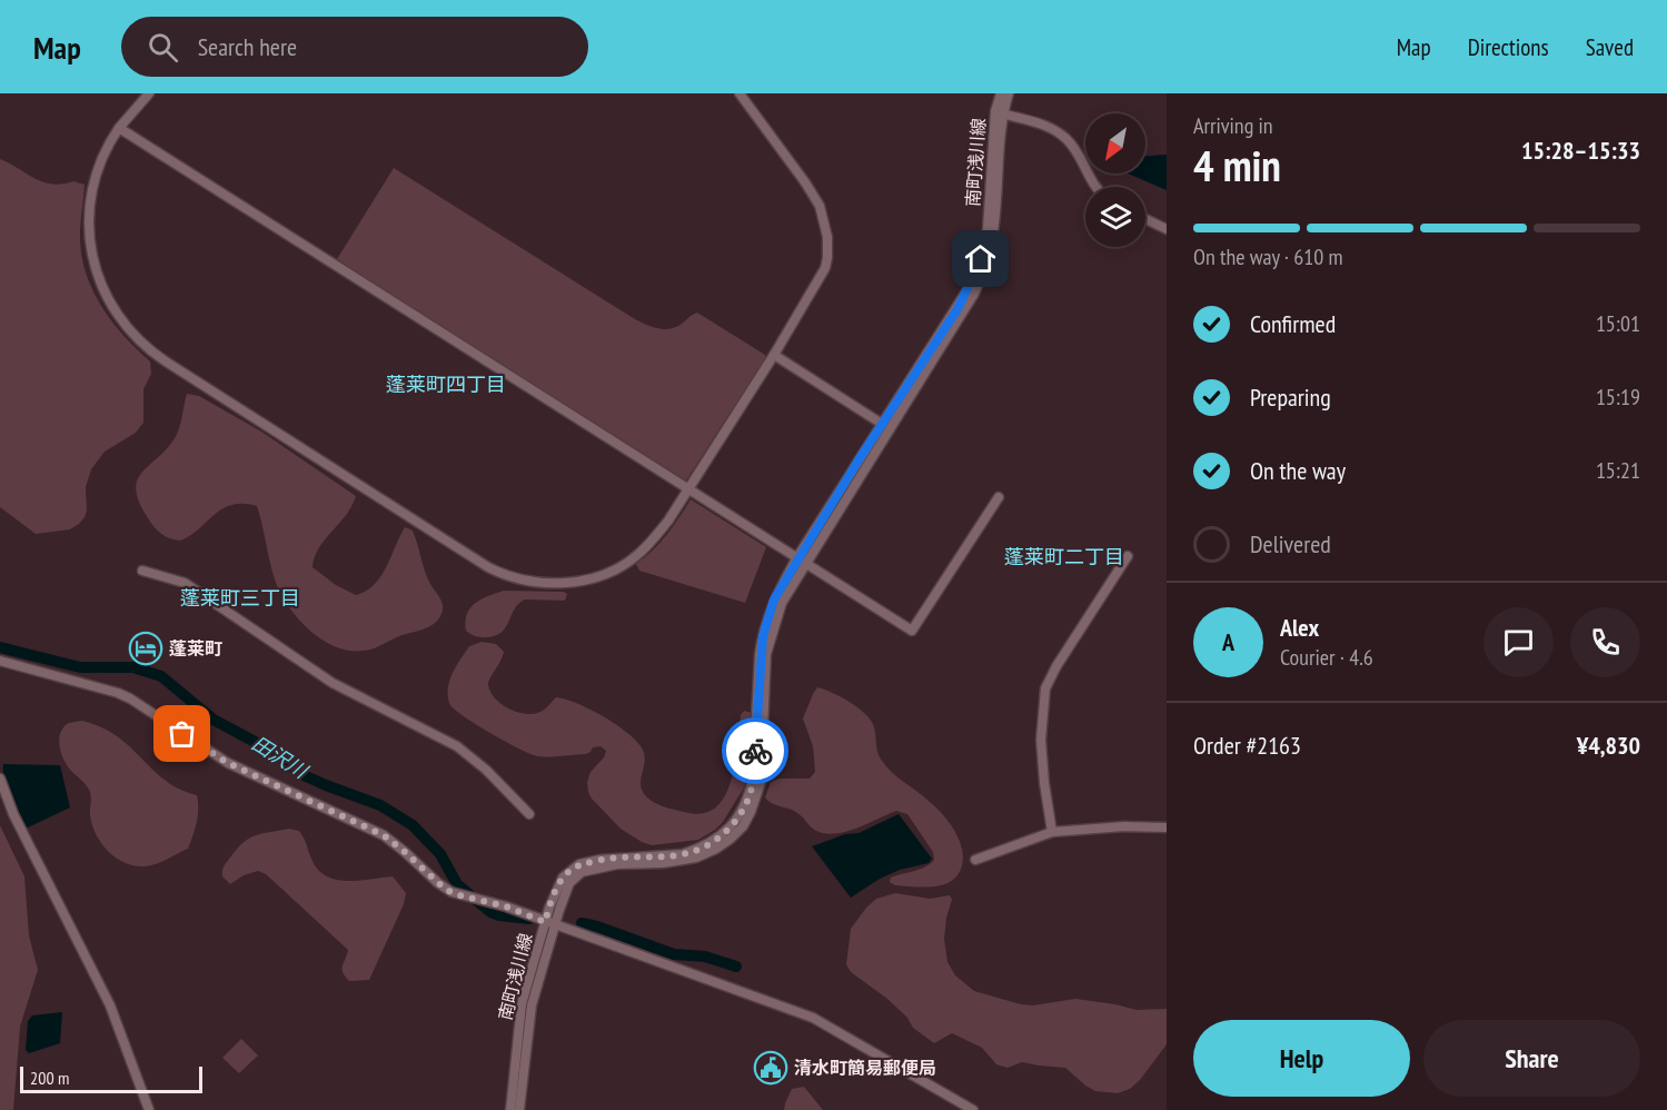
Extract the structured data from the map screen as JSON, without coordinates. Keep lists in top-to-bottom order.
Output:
{
  "streets": {
    "street": ["南町浅川線"]
  },
  "districts": ["蓬莱町四丁目", "蓬莱町二丁目", "蓬莱町三丁目"],
  "water": ["田沢川"],
  "places": {
    "hotel": ["蓬莱町"],
    "public building": ["清水町簡易郵便局"]
  },
  "scale_bar": "200 m",
  "north": "bottom left",
  "page": {
    "header": "Map",
    "search": "Search here",
    "nav": ["Map", "Directions", "Saved"],
    "heading": ["4 min", "Arriving in", "15:28–15:33"],
    "panel": [
      "Alex",
      "Courier · 4.6",
      "Order #2163",
      "¥4,830"
    ],
    "bar": "On the way · 610 m",
    "list": [
      ["Confirmed", "15:01"],
      ["Preparing", "15:19"],
      ["On the way", "15:21"],
      "Delivered"
    ],
    "round": "A",
    "buttons": ["Help", "Share"],
    "scale": "200 m"
  }
}
